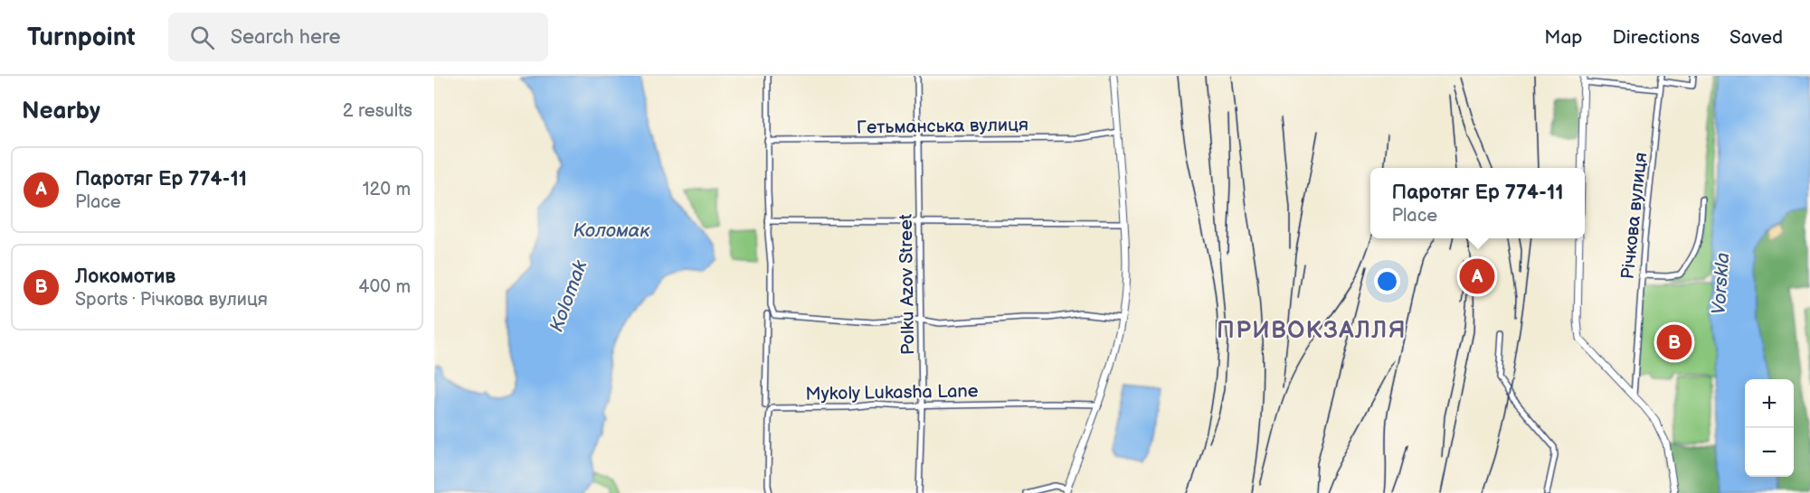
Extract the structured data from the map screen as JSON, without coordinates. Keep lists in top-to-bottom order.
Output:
{
  "streets": {
    "street": [
      "Гетьманська вулиця",
      "Річкова вулиця",
      "Polku Azov Street",
      "Mykoly Lukasha Lane"
    ]
  },
  "crossings": [
    ["Гетьманська вулиця", "Polku Azov Street"],
    ["Polku Azov Street", "Mykoly Lukasha Lane"]
  ],
  "districts": ["ПРИВОКЗАЛЛЯ"],
  "water": ["Коломак", "Vorskla", "Kolomak"],
  "page": {
    "header": "Turnpoint",
    "search": "Search here",
    "nav": ["Map", "Directions", "Saved"],
    "heading": ["Nearby", "2 results"],
    "list": [
      {
        "mark": "A",
        "name": "Паротяг Ер 774-11",
        "note": "Place",
        "value": "120 m"
      },
      {
        "mark": "B",
        "name": "Локомотив",
        "note": "Sports · Річкова вулиця",
        "value": "400 m"
      }
    ],
    "popup": ["Паротяг Ер 774-11", "Place"],
    "pins": ["A", "B"],
    "map_buttons": ["+", "−"]
  }
}
